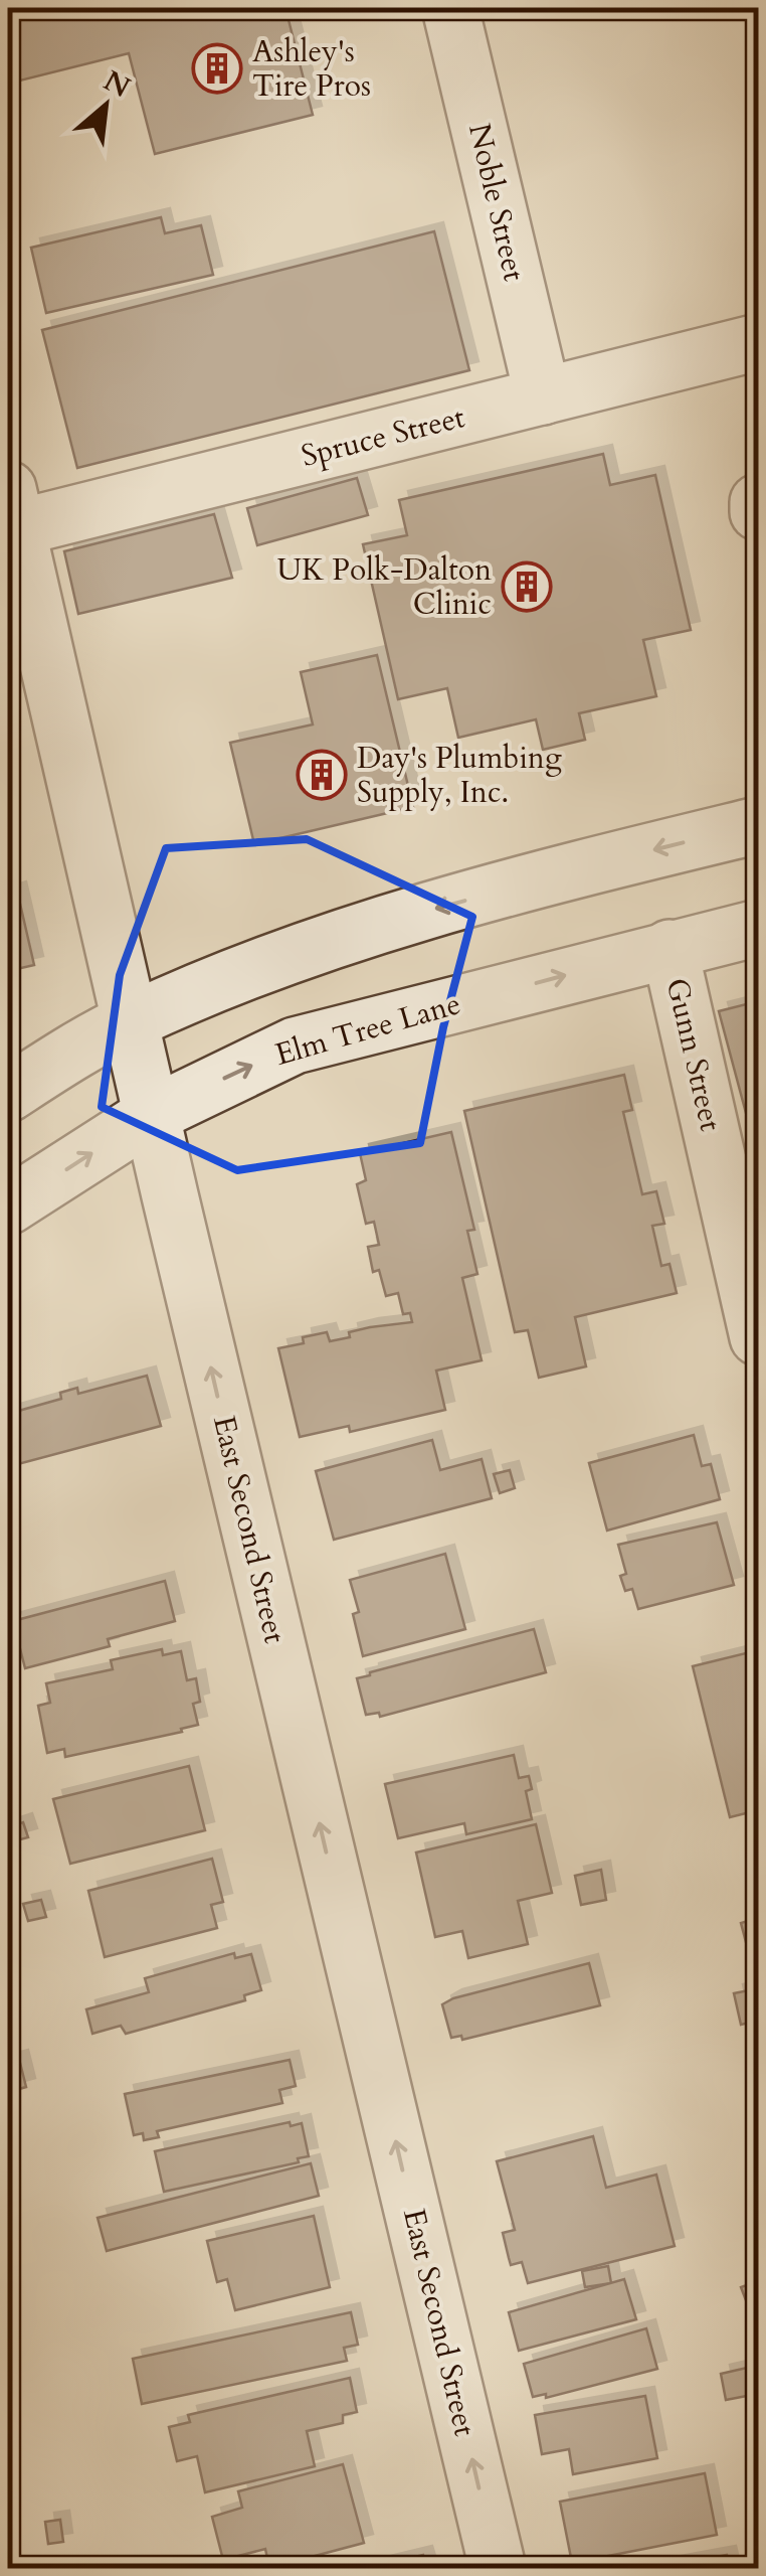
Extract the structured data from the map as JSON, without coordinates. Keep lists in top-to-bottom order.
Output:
{
  "streets": {
    "street": [
      "Noble Street",
      "Spruce Street",
      "Elm Tree Lane",
      "Gunn Street",
      "East Second Street"
    ]
  },
  "crossings": [
    ["Noble Street", "Spruce Street"],
    ["Spruce Street", "East Second Street"],
    ["Elm Tree Lane", "Gunn Street"],
    ["Elm Tree Lane", "East Second Street"]
  ],
  "one_way": ["East Second Street"],
  "places": {
    "building": ["Ashley's Tire Pros", "UK Polk-Dalton Clinic", "Day's Plumbing Supply, Inc."]
  },
  "north": "top right"
}
